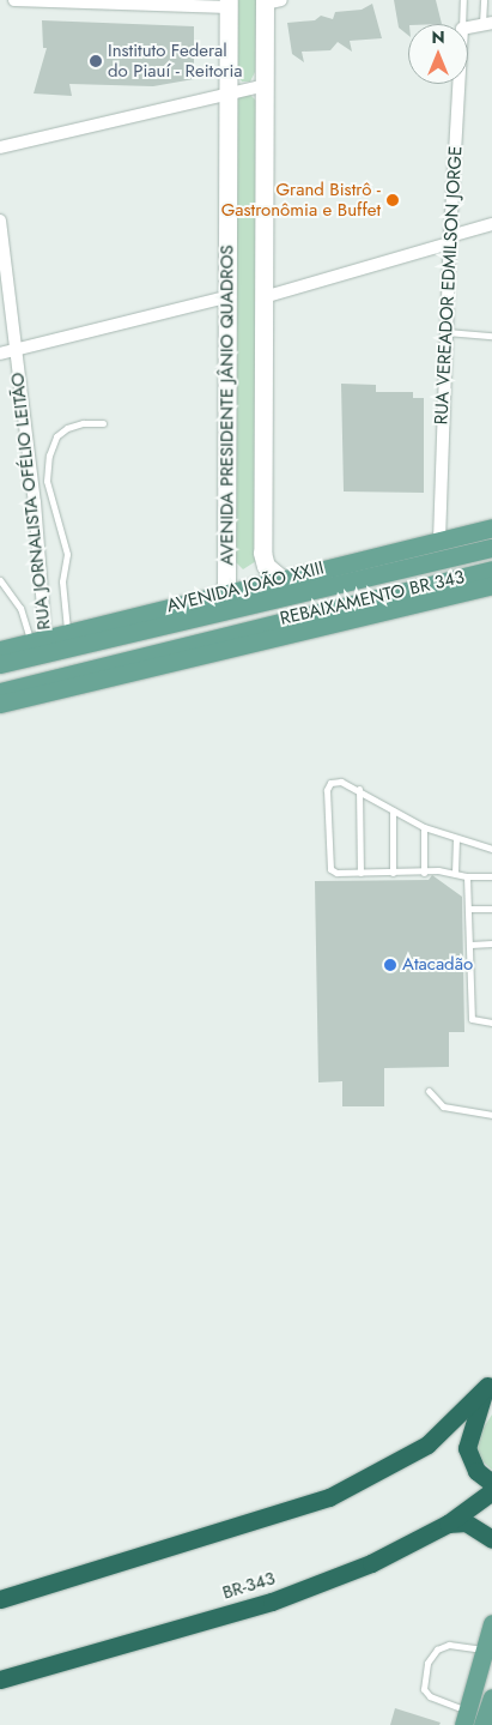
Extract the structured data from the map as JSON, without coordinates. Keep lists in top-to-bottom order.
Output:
{
  "streets": {
    "highway": ["BR-343"],
    "main road": ["AVENIDA JOÃO XXIII", "REBAIXAMENTO BR 343"],
    "street": ["RUA VEREADOR EDMILSON JORGE", "AVENIDA PRESIDENTE JÂNIO QUADROS", "RUA JORNALISTA OFÉLIO LEITÃO"]
  },
  "crossings": [
    ["RUA VEREADOR EDMILSON JORGE", "AVENIDA JOÃO XXIII"],
    ["AVENIDA PRESIDENTE JÂNIO QUADROS", "AVENIDA JOÃO XXIII"],
    ["RUA JORNALISTA OFÉLIO LEITÃO", "AVENIDA JOÃO XXIII"],
    ["AVENIDA JOÃO XXIII", "REBAIXAMENTO BR 343"]
  ],
  "places": ["Instituto Federal do Piauí - Reitoria", "Grand Bistrô - Gastronômia e Buffet", "Atacadão"],
  "north": "top"
}
